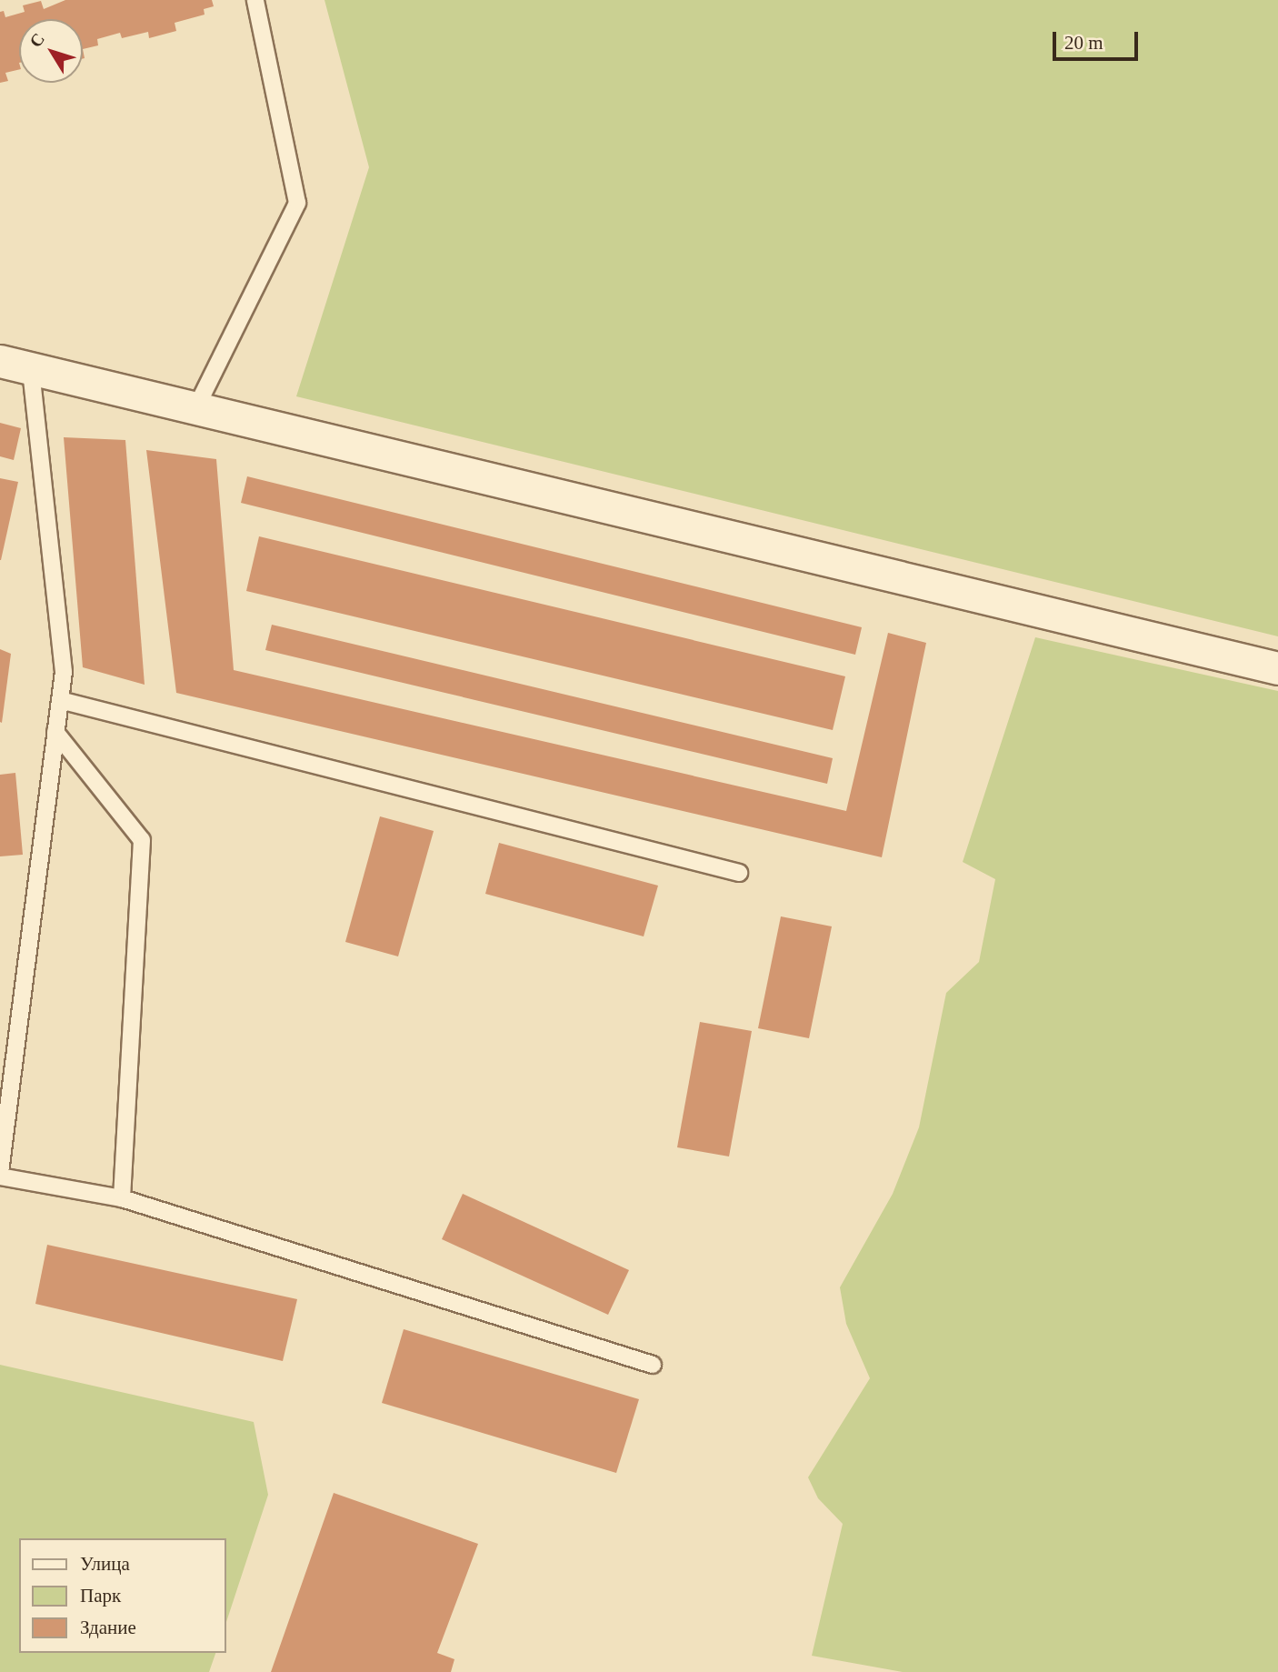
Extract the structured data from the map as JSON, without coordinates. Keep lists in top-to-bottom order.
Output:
{
  "legend": ["Улица", "Парк", "Здание"],
  "scale_bar": "20 m",
  "north": "top left"
}
